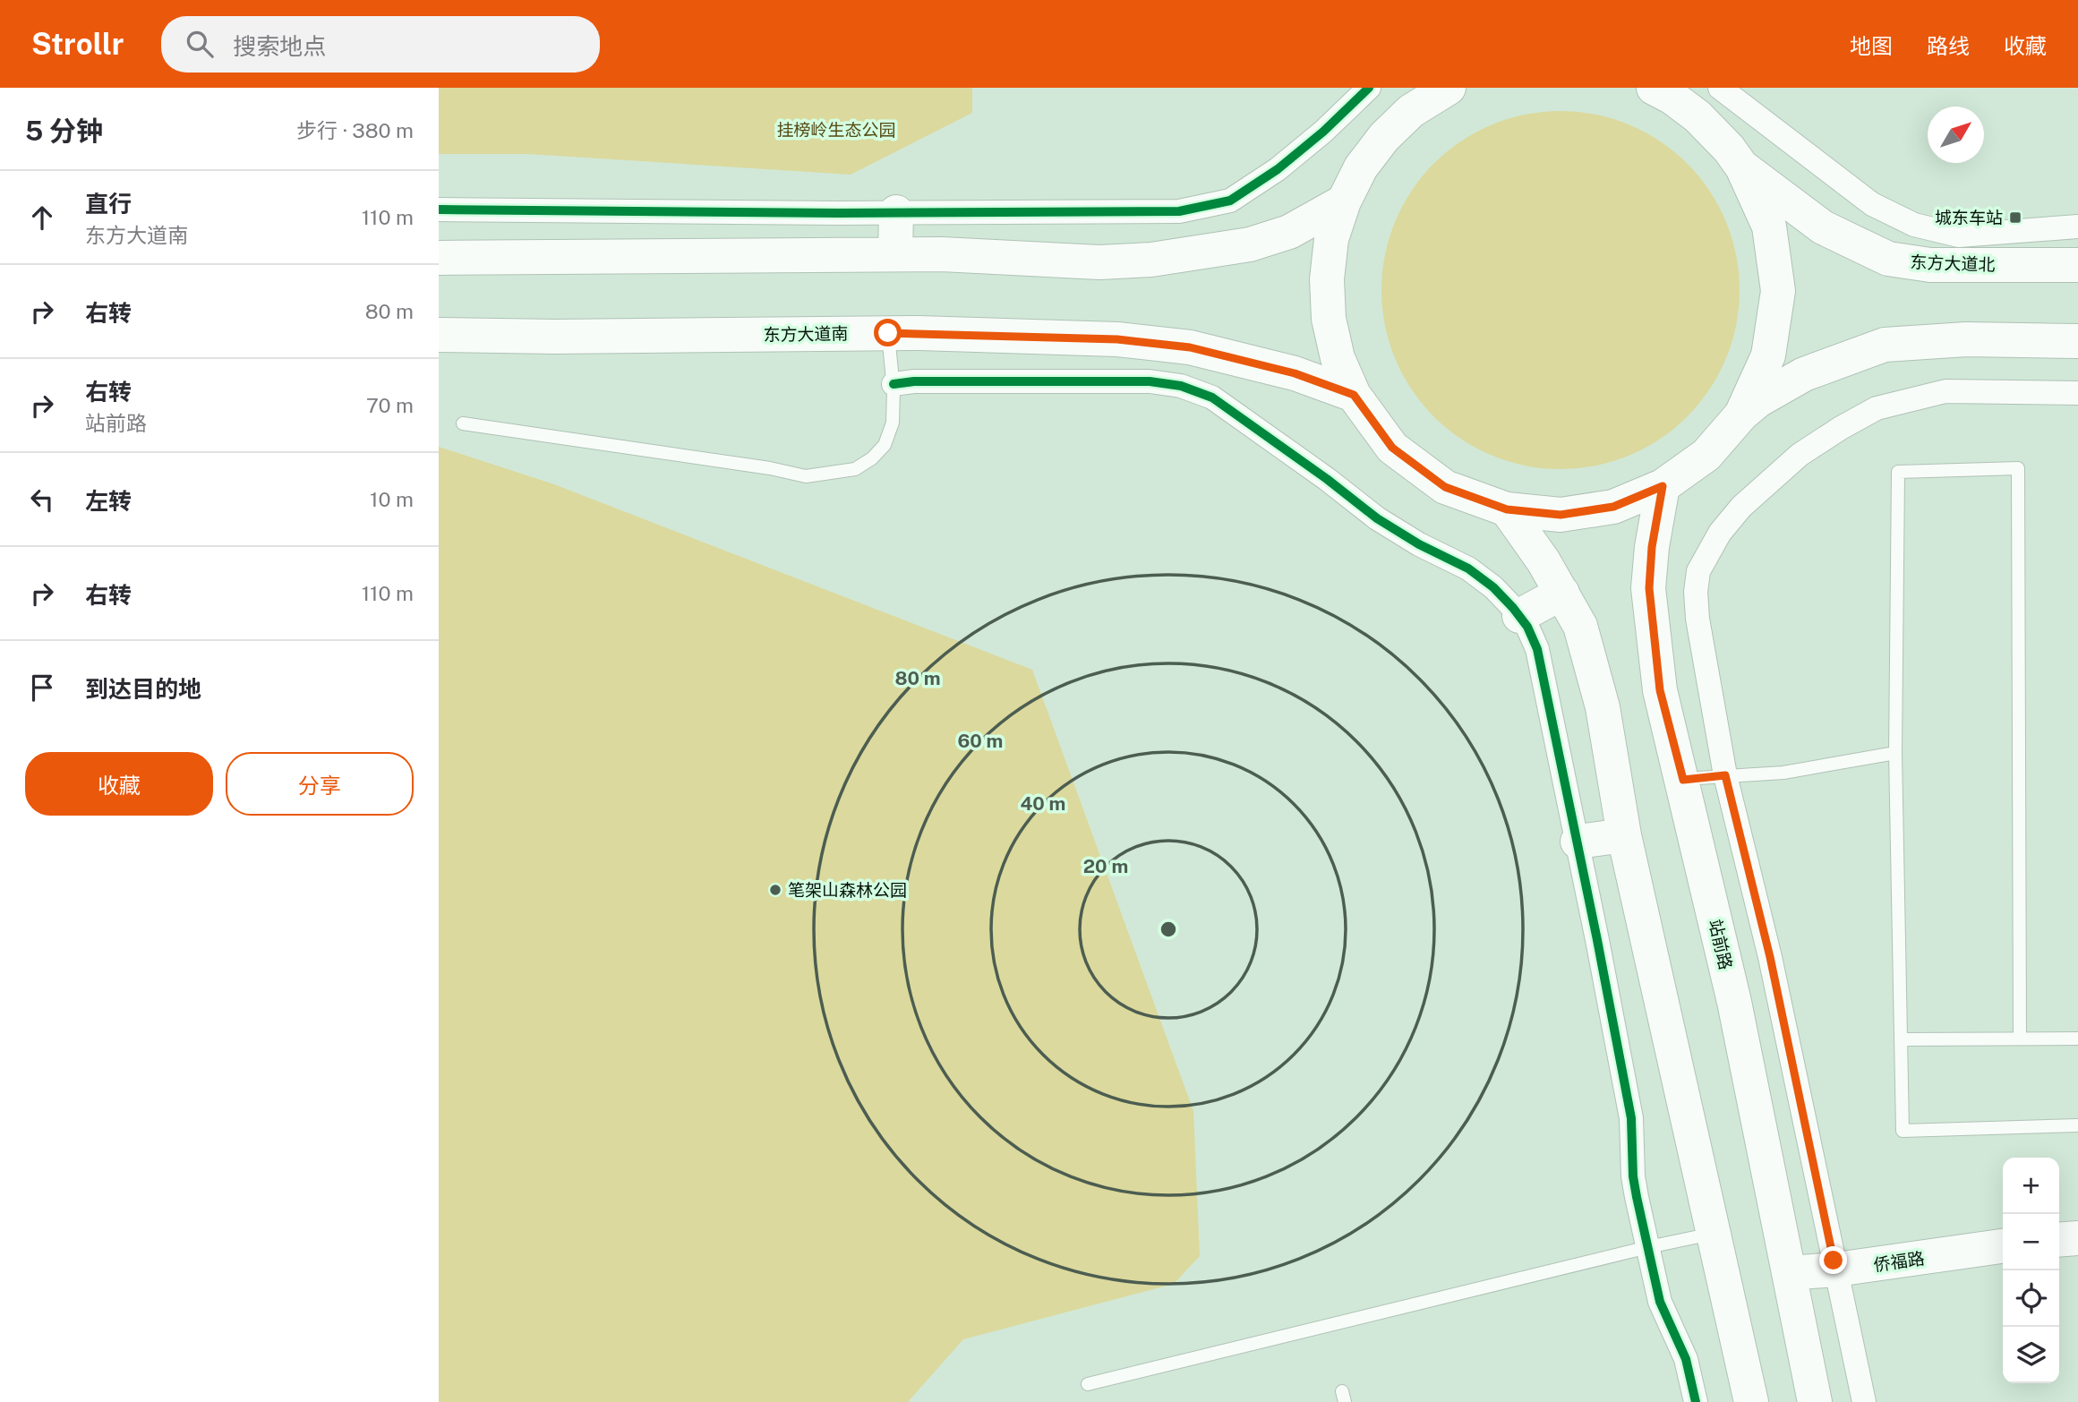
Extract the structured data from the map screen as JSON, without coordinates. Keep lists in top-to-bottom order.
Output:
{
  "streets": {
    "main road": [
      "东方大道北",
      "东方大道南",
      "站前路",
      "侨福路"
    ]
  },
  "crossings": [
    ["站前路", "侨福路"]
  ],
  "parks": ["挂榜岭生态公园"],
  "places": {
    "transit": ["城东车站"],
    "other": ["笔架山森林公园"]
  },
  "north": "top right",
  "page": {
    "header": "Strollr",
    "search": "搜索地点",
    "nav": ["地图", "路线", "收藏"],
    "heading": ["5 分钟", "步行 · 380 m"],
    "list": [
      ["直行", "东方大道南", "110 m"],
      ["右转", "80 m"],
      ["右转", "站前路", "70 m"],
      ["左转", "10 m"],
      ["右转", "110 m"],
      "到达目的地"
    ],
    "buttons": ["收藏", "分享"],
    "map_buttons": ["+", "−"]
  },
  "rings": [
    "80 m",
    "60 m",
    "40 m",
    "20 m"
  ]
}
